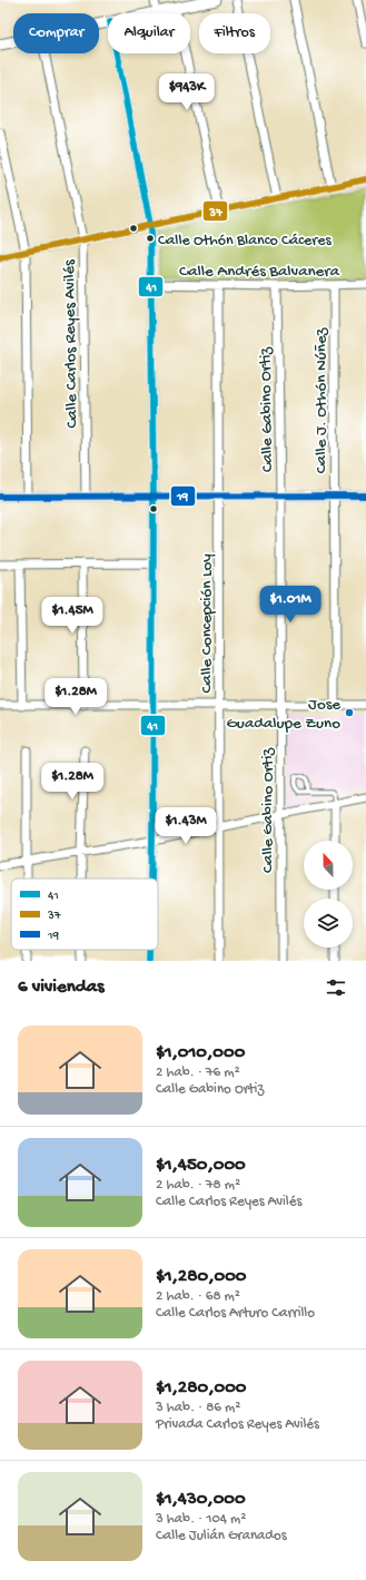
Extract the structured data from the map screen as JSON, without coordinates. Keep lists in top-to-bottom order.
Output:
{
  "streets": {
    "street": [
      "Calle Andrés Balvanera",
      "Calle Carlos Reyes Avilés",
      "Calle J. Othón Núñez",
      "Calle Gabino Ortiz",
      "Calle Concepción Loy"
    ]
  },
  "crossings": [
    ["Calle Andrés Balvanera", "Calle J. Othón Núñez"],
    ["Calle Andrés Balvanera", "Calle Gabino Ortiz"],
    ["Calle Andrés Balvanera", "Calle Concepción Loy"]
  ],
  "places": ["Calle Othón Blanco Cáceres", "Jose Guadalupe Zuno"],
  "lines": ["transit line 41", "transit line 37", "transit line 19"],
  "legend": ["41", "37", "19"],
  "north": "top",
  "page": {
    "chip": ["Comprar", "Alquilar", "Filtros"],
    "price": [
      "$943K",
      "$1.01M",
      "$1.45M",
      "$1.28M",
      "$1.28M",
      "$1.43M"
    ],
    "heading": "6 viviendas",
    "list": [
      {
        "name": "$1,010,000",
        "note": "2 hab. · 76 m² · Calle Gabino Ortiz"
      },
      {
        "name": "$1,450,000",
        "note": "2 hab. · 78 m² · Calle Carlos Reyes Avilés"
      },
      {
        "name": "$1,280,000",
        "note": "2 hab. · 68 m² · Calle Carlos Arturo Carrillo"
      },
      {
        "name": "$1,280,000",
        "note": "3 hab. · 86 m² · Privada Carlos Reyes Avilés"
      },
      {
        "name": "$1,430,000",
        "note": "3 hab. · 104 m² · Calle Julián Granados"
      }
    ]
  }
}
